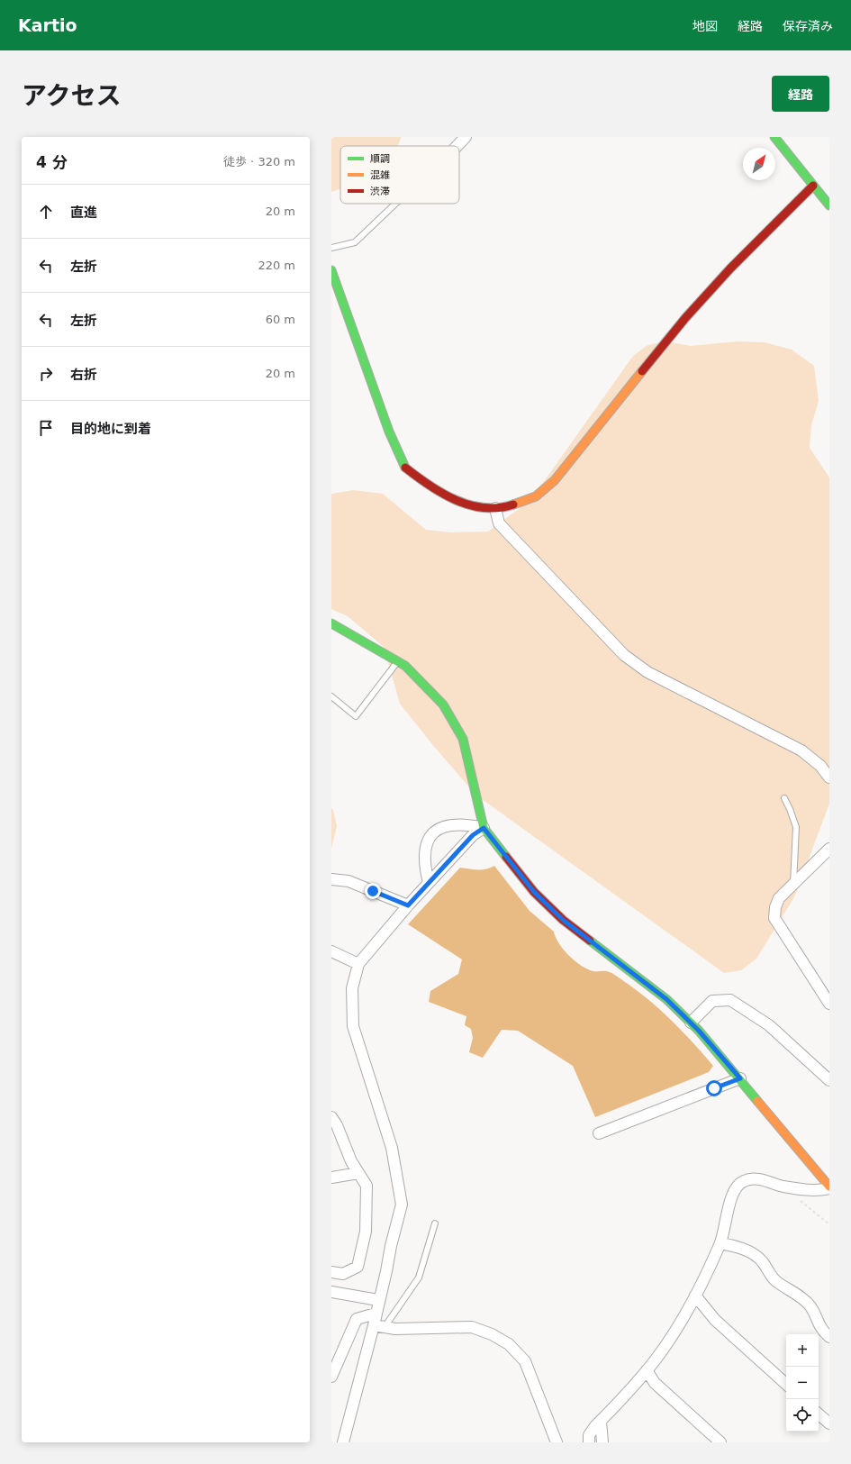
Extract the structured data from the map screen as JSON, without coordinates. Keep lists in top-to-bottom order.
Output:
{
  "legend": ["順調", "混雑", "渋滞"],
  "north": "top right",
  "page": {
    "header": "Kartio",
    "nav": ["地図", "経路", "保存済み"],
    "title": "アクセス",
    "buttons": "経路",
    "heading": ["4 分", "徒歩 · 320 m"],
    "list": [
      ["直進", "20 m"],
      ["左折", "220 m"],
      ["左折", "60 m"],
      ["右折", "20 m"],
      "目的地に到着"
    ],
    "map_buttons": ["+", "−"]
  }
}
